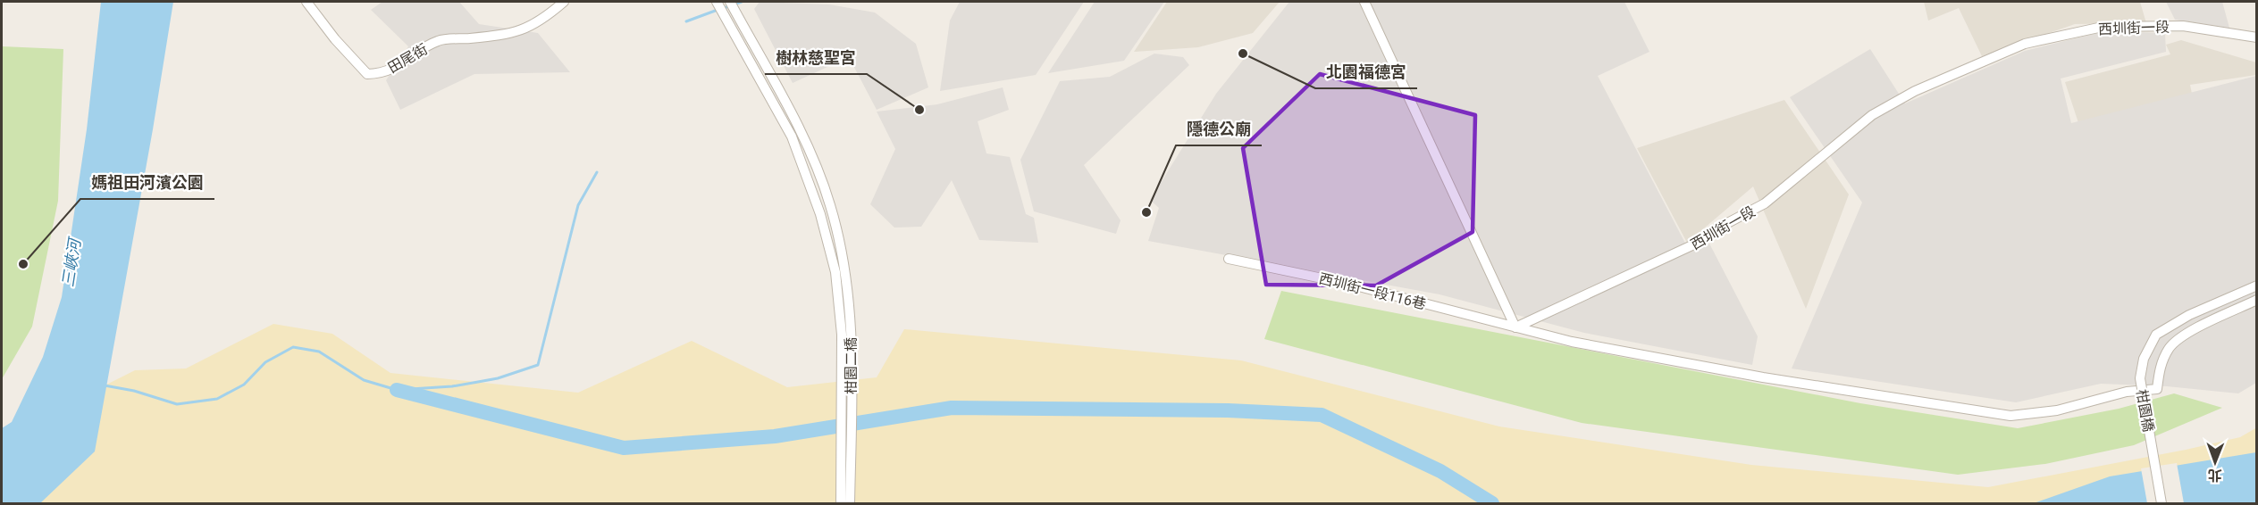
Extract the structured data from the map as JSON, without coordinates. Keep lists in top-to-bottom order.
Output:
{
  "streets": {
    "street": [
      "西圳街一段",
      "田尾街",
      "西圳街一段116巷",
      "柑園二橋",
      "柑園橋"
    ]
  },
  "crossings": [
    ["西圳街一段", "西圳街一段116巷"]
  ],
  "water": ["三峽河"],
  "places": [
    "北園福德宮",
    "樹林慈聖宮",
    "隱德公廟",
    "媽祖田河濱公園"
  ],
  "north": "bottom"
}
